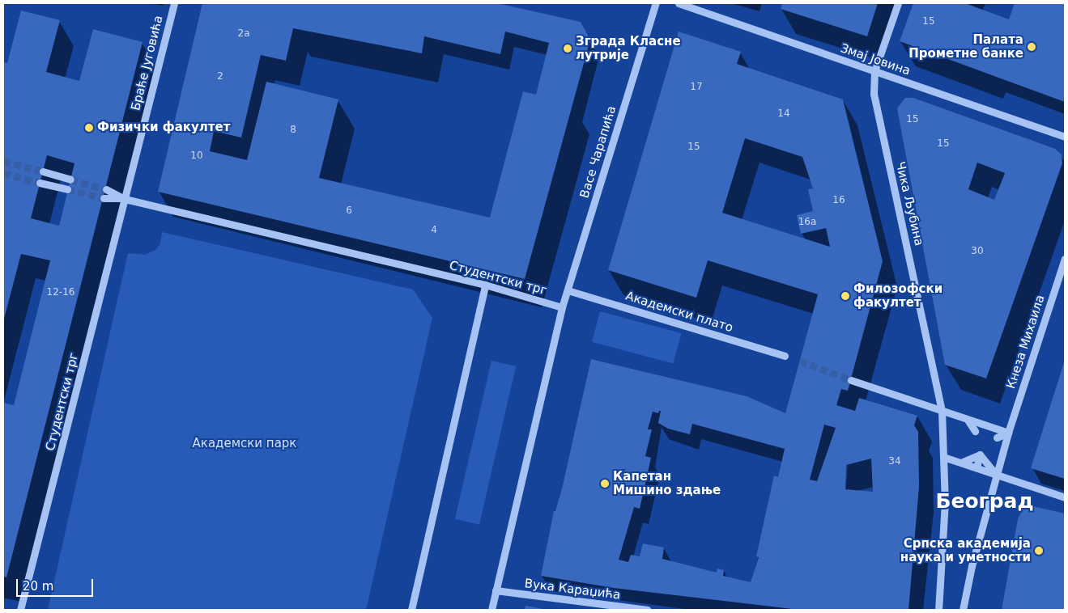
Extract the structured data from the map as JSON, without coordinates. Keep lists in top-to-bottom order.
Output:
{
  "streets": {
    "street": [
      "Змај Јовина",
      "Браће Југовића",
      "Васе Чарапића",
      "Чика Љубина",
      "Студентски трг",
      "Академски плато",
      "Кнеза Михаила",
      "Вука Караџића"
    ]
  },
  "crossings": [
    ["Змај Јовина", "Чика Љубина"],
    ["Браће Југовића", "Студентски трг"],
    ["Васе Чарапића", "Студентски трг"],
    ["Васе Чарапића", "Академски плато"]
  ],
  "districts": ["Београд"],
  "parks": ["Академски парк"],
  "places": [
    "Палата Прометне банке",
    "Зграда Класне лутрије",
    "Физички факултет",
    "Филозофски факултет",
    "Капетан Мишино здање",
    "Српска академија наука и уметности"
  ],
  "house_numbers": [
    "15",
    "2a",
    "2",
    "17",
    "14",
    "15",
    "8",
    "15",
    "15",
    "10",
    "16",
    "6",
    "16a",
    "4",
    "30",
    "12-16",
    "34"
  ],
  "scale_bar": "20 m"
}
